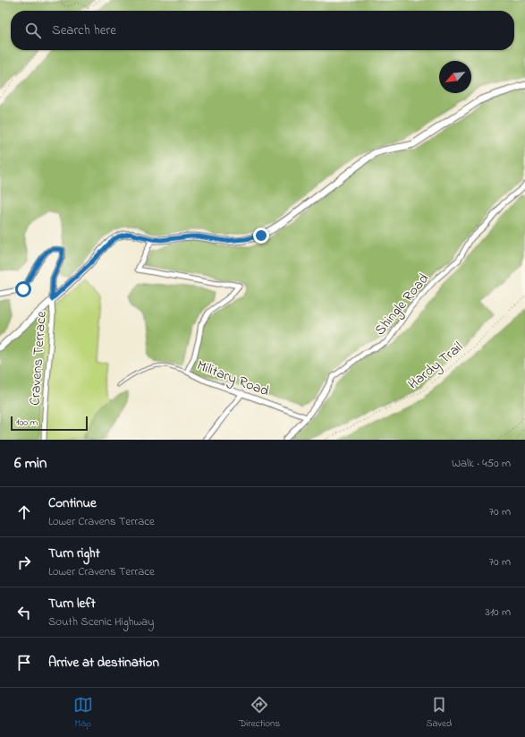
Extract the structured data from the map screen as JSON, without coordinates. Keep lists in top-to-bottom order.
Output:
{
  "streets": {
    "street": ["Shingle Road", "Cravens Terrace", "Military Road"],
    "path": ["Hardy Trail"]
  },
  "crossings": [
    ["Shingle Road", "Military Road"]
  ],
  "scale_bar": "100 m",
  "north": "bottom left",
  "page": {
    "search": "Search here",
    "scale": "100 m",
    "heading": ["6 min", "Walk · 450 m"],
    "list": [
      ["Continue", "Lower Cravens Terrace", "70 m"],
      ["Turn right", "Lower Cravens Terrace", "70 m"],
      ["Turn left", "South Scenic Highway", "310 m"],
      "Arrive at destination"
    ],
    "nav": ["Map", "Directions", "Saved"]
  }
}
